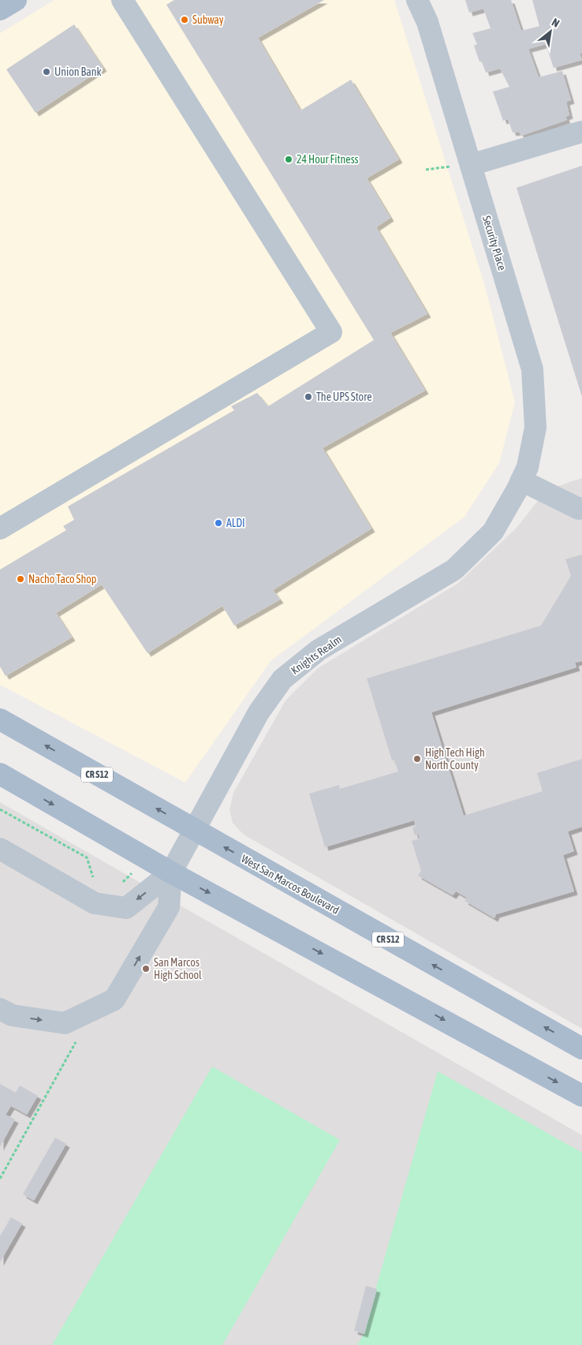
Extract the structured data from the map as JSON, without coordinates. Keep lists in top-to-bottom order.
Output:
{
  "streets": {
    "main road": ["CR S12", "West San Marcos Boulevard"],
    "street": ["Security Place", "Knights Realm"]
  },
  "crossings": [
    ["Security Place", "Knights Realm"],
    ["Knights Realm", "West San Marcos Boulevard"]
  ],
  "places": [
    "Subway",
    "Union Bank",
    "24 Hour Fitness",
    "The UPS Store",
    "ALDI",
    "Nacho Taco Shop",
    "High Tech High North County",
    "San Marcos High School"
  ],
  "north": "top right"
}
